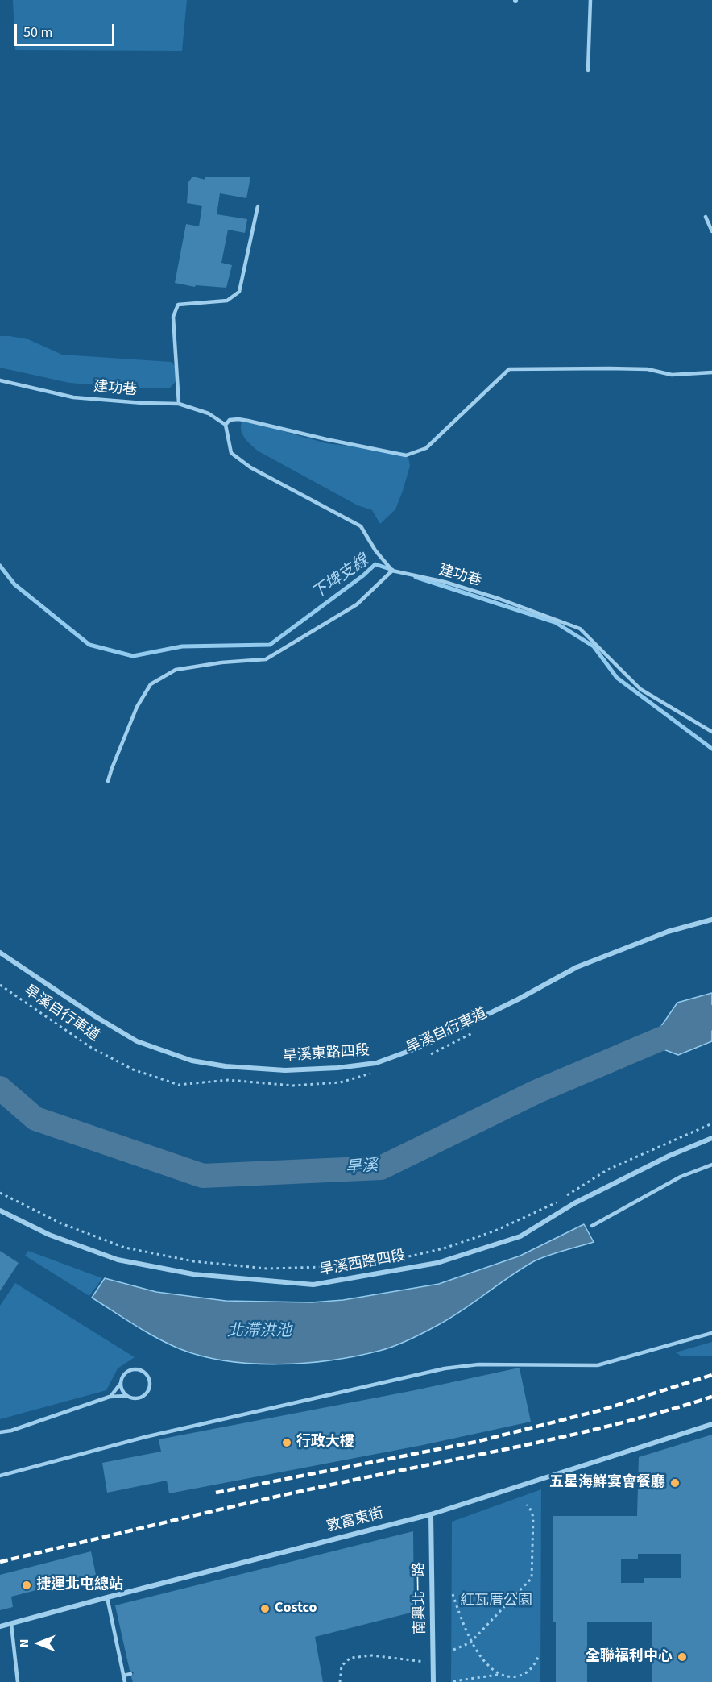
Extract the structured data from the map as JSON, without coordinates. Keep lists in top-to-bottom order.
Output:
{
  "streets": {
    "street": [
      "旱溪東路四段",
      "旱溪西路四段",
      "敦富東街",
      "南興北一路"
    ],
    "lane": ["建功巷"],
    "path": ["旱溪自行車道"]
  },
  "crossings": [
    ["敦富東街", "南興北一路"]
  ],
  "water": ["下埤支線", "旱溪", "北滯洪池"],
  "parks": ["紅瓦厝公園"],
  "places": [
    "行政大樓",
    "五星海鮮宴會餐廳",
    "捷運北屯總站",
    "Costco",
    "全聯福利中心"
  ],
  "scale_bar": "50 m",
  "north": "left"
}
